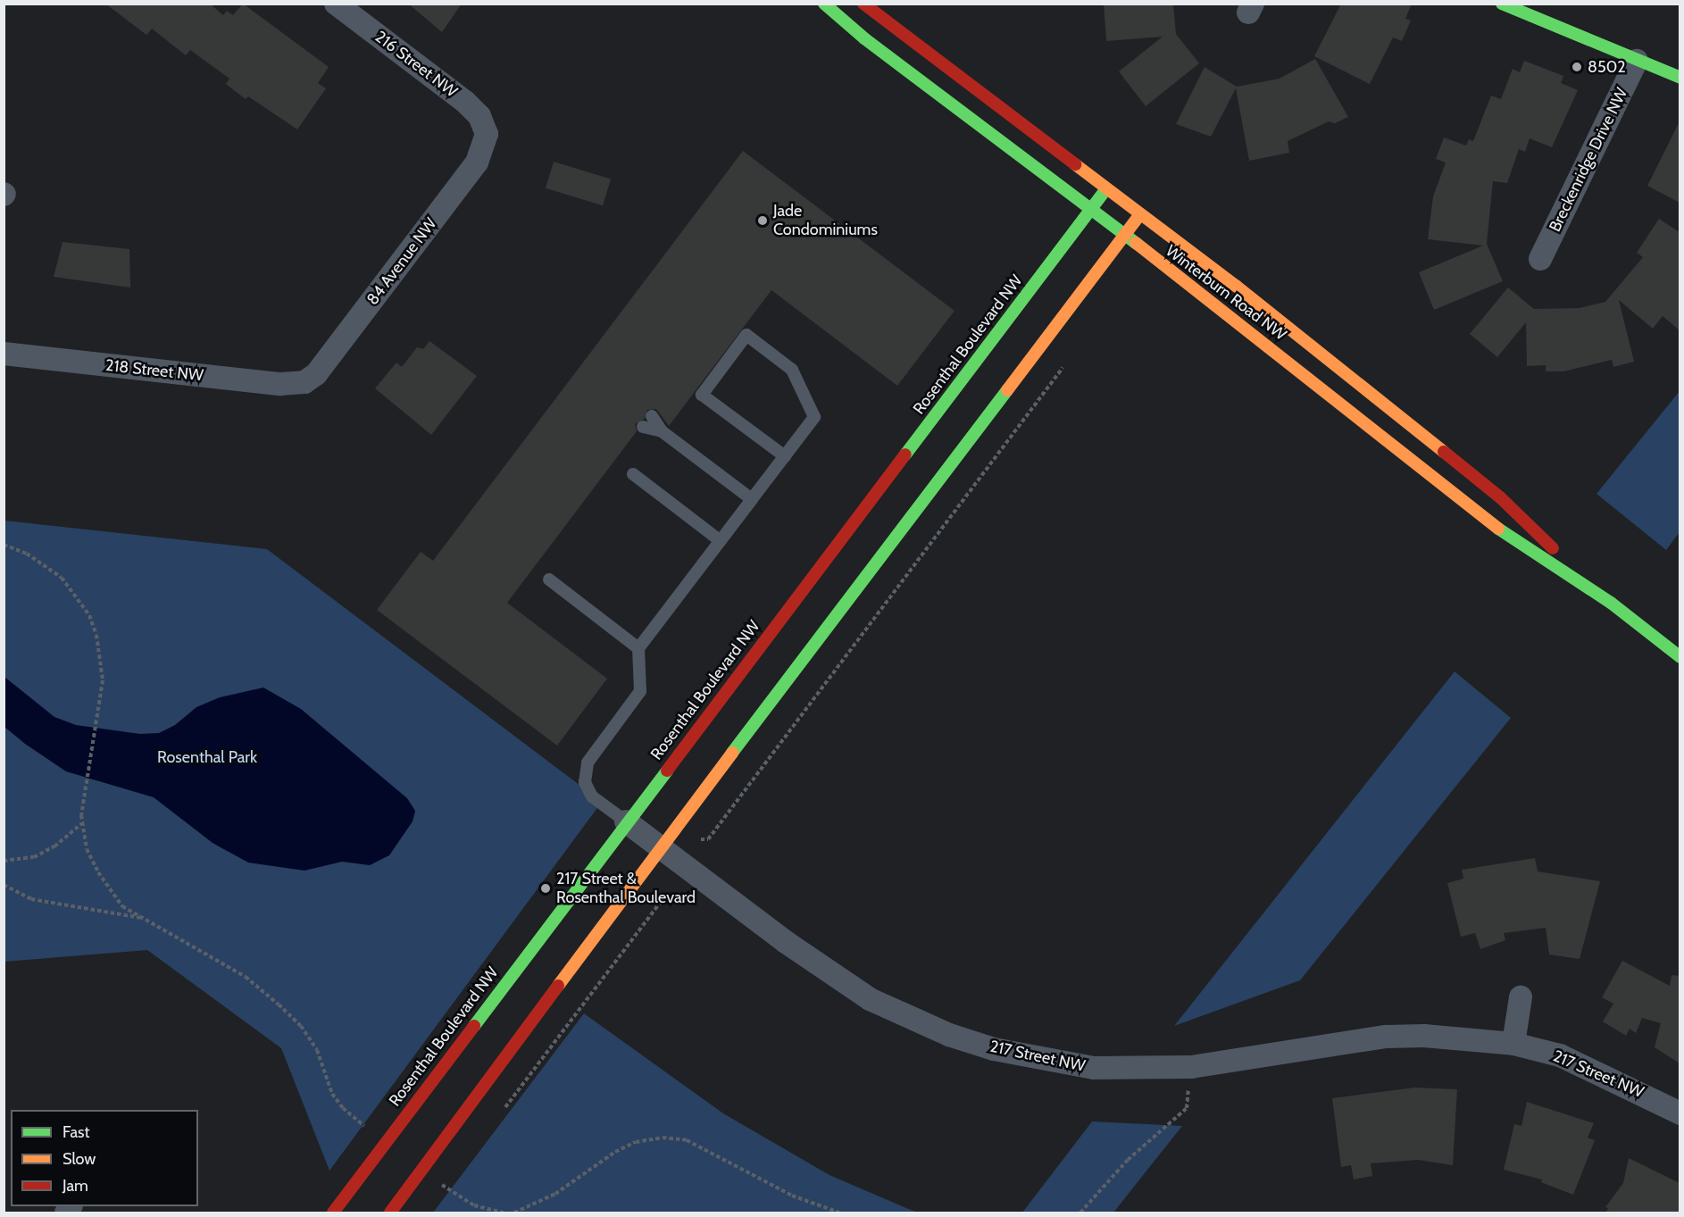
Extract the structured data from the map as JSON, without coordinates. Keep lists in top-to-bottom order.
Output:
{
  "streets": {
    "street": [
      "216 Street NW",
      "Breckenridge Drive NW",
      "84 Avenue NW",
      "Winterburn Road NW",
      "Rosenthal Boulevard NW",
      "218 Street NW",
      "217 Street NW"
    ]
  },
  "crossings": [
    ["216 Street NW", "84 Avenue NW"],
    ["84 Avenue NW", "218 Street NW"],
    ["Winterburn Road NW", "Rosenthal Boulevard NW"],
    ["Rosenthal Boulevard NW", "217 Street NW"]
  ],
  "parks": ["Rosenthal Park"],
  "places": ["8502", "Jade Condominiums", "217 Street & Rosenthal Boulevard"],
  "legend": ["Fast", "Slow", "Jam"]
}
